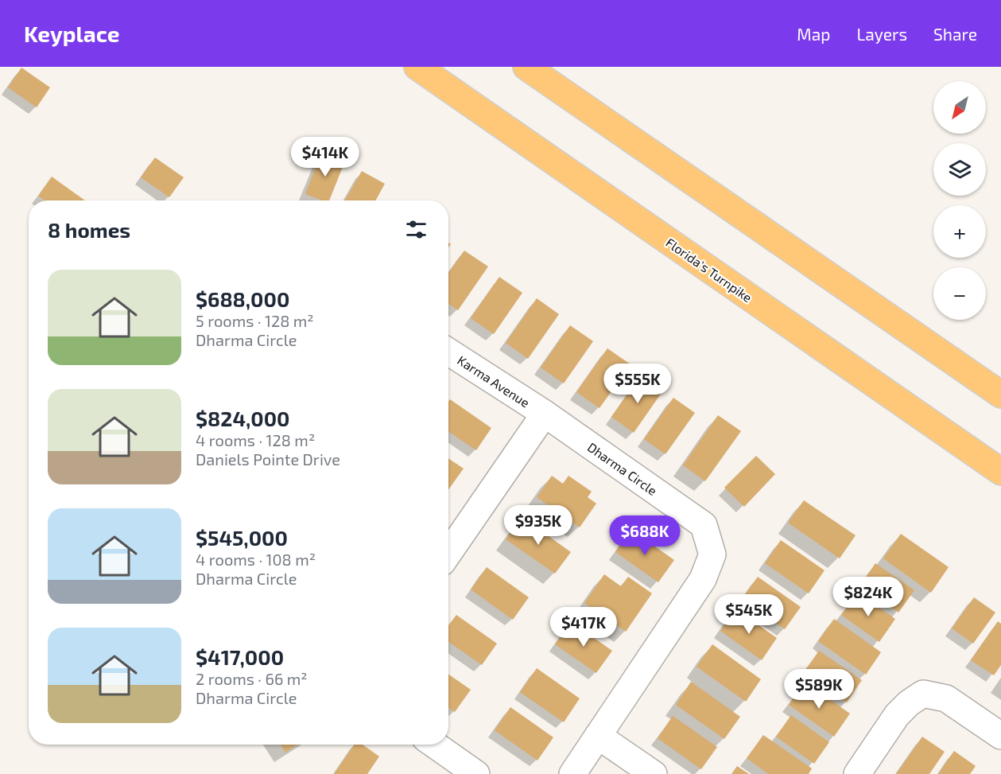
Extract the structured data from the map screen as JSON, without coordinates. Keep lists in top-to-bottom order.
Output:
{
  "streets": {
    "highway": ["Florida's Turnpike"],
    "street": ["Karma Avenue", "Dharma Circle"]
  },
  "crossings": [
    ["Karma Avenue", "Dharma Circle"]
  ],
  "north": "bottom left",
  "page": {
    "header": "Keyplace",
    "nav": ["Map", "Layers", "Share"],
    "map_buttons": ["+", "−"],
    "price": [
      "$414K",
      "$555K",
      "$935K",
      "$688K",
      "$824K",
      "$545K",
      "$417K",
      "$589K"
    ],
    "heading": "8 homes",
    "list": [
      {
        "name": "$688,000",
        "note": "5 rooms · 128 m² · Dharma Circle"
      },
      {
        "name": "$824,000",
        "note": "4 rooms · 128 m² · Daniels Pointe Drive"
      },
      {
        "name": "$545,000",
        "note": "4 rooms · 108 m² · Dharma Circle"
      },
      {
        "name": "$417,000",
        "note": "2 rooms · 66 m² · Dharma Circle"
      }
    ]
  }
}
